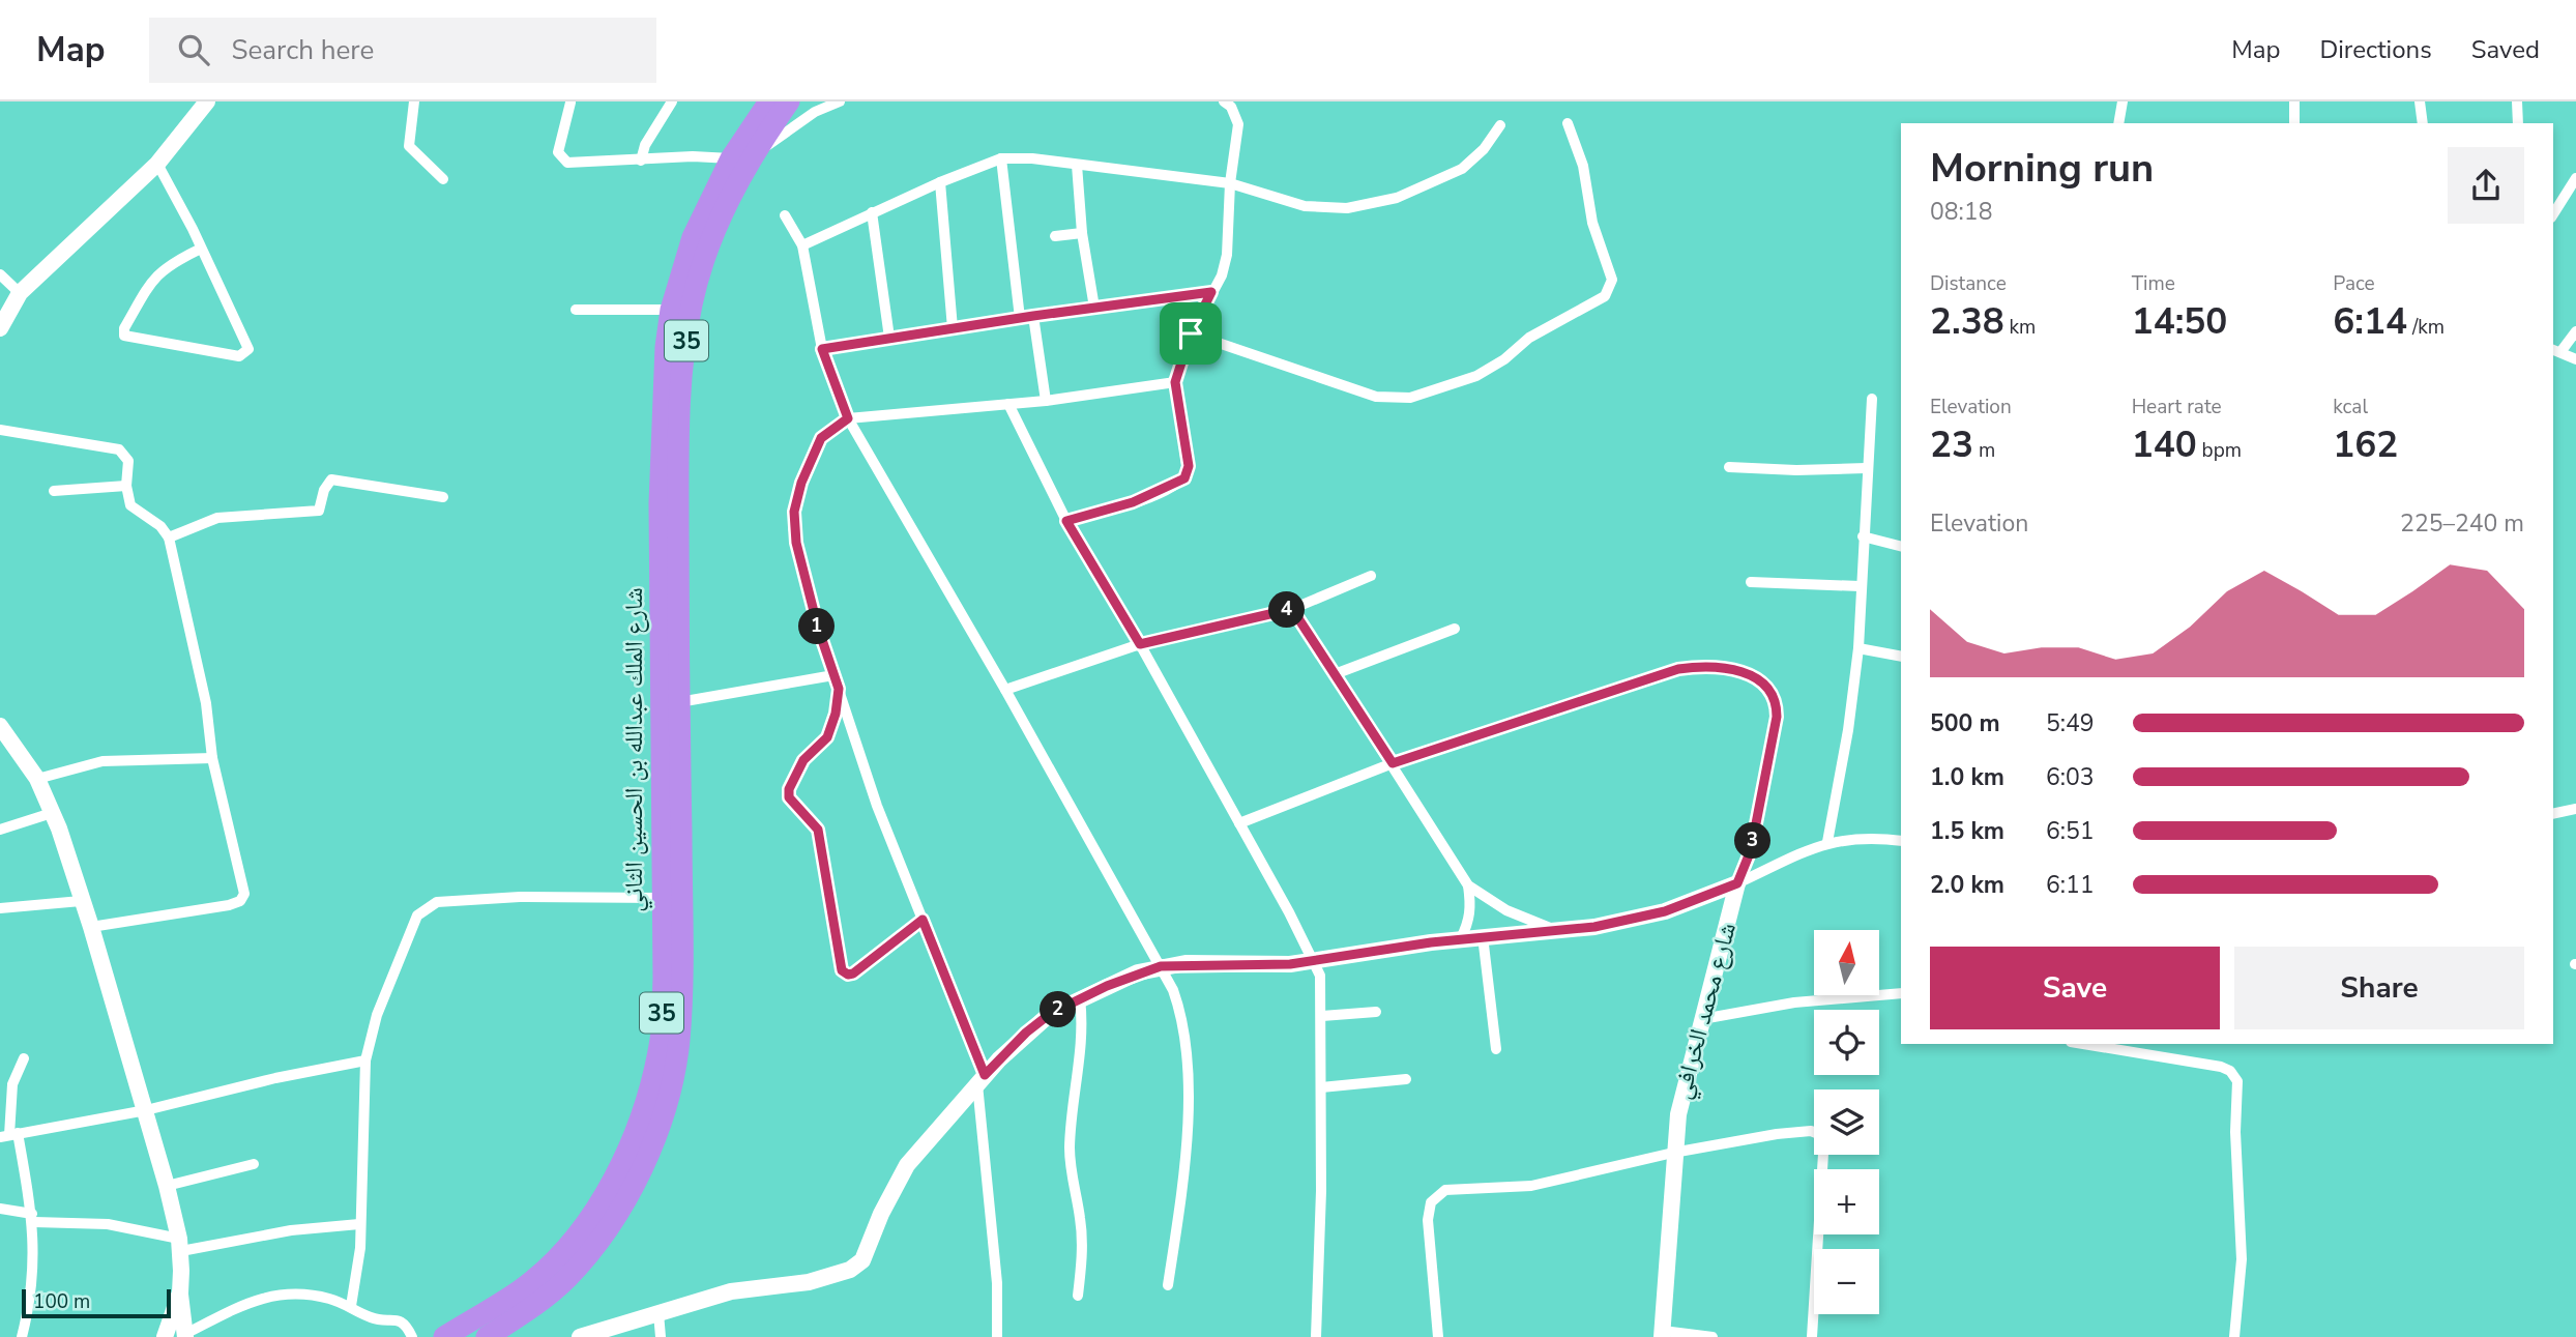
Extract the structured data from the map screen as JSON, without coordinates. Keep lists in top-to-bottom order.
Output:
{
  "streets": {
    "highway": ["35", "شارع الملك عبدالله بن الحسين الثاني"],
    "street": ["شارع محمد الخرافي"]
  },
  "scale_bar": "100 m",
  "north": "top",
  "page": {
    "header": "Map",
    "search": "Search here",
    "nav": ["Map", "Directions", "Saved"],
    "heading": ["Morning run", "08:18"],
    "stats": [
      ["Distance", "2.38 km"],
      ["Time", "14:50"],
      ["Pace", "6:14 /km"],
      ["Elevation", "23 m"],
      ["Heart rate", "140 bpm"],
      ["kcal", "162"]
    ],
    "chart": ["Elevation", "225–240 m"],
    "pins": [
      "4",
      "1",
      "3",
      "2"
    ],
    "list": [
      {
        "name": "500 m",
        "note": "5:49"
      },
      {
        "name": "1.0 km",
        "note": "6:03"
      },
      {
        "name": "1.5 km",
        "note": "6:51"
      },
      {
        "name": "2.0 km",
        "note": "6:11"
      }
    ],
    "map_buttons": ["+", "−"],
    "buttons": ["Save", "Share"],
    "scale": "100 m"
  }
}
